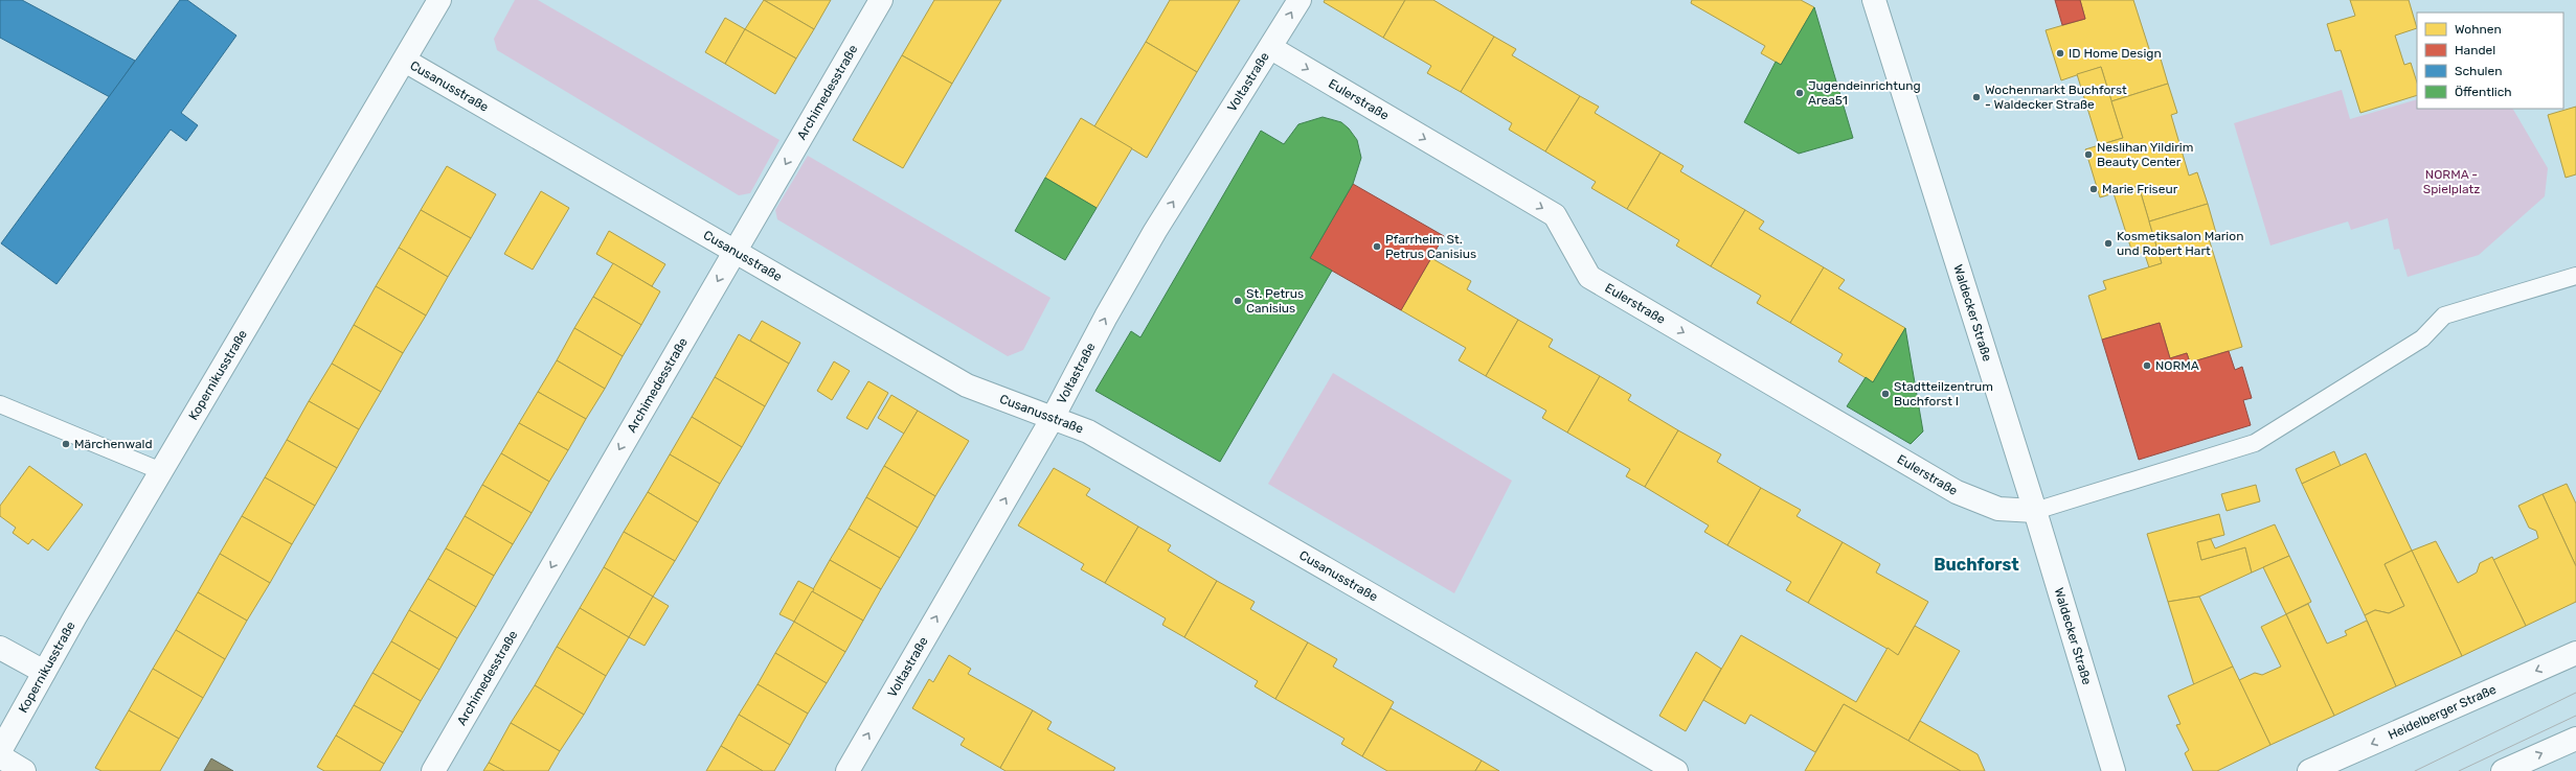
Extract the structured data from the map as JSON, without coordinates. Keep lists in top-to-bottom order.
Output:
{
  "streets": {
    "street": [
      "Voltastraße",
      "Cusanusstraße",
      "Archimedesstraße",
      "Eulerstraße",
      "Waldecker Straße",
      "Kopernikusstraße",
      "Heidelberger Straße"
    ]
  },
  "crossings": [
    ["Voltastraße", "Cusanusstraße"],
    ["Voltastraße", "Eulerstraße"],
    ["Cusanusstraße", "Archimedesstraße"],
    ["Cusanusstraße", "Kopernikusstraße"],
    ["Eulerstraße", "Waldecker Straße"]
  ],
  "one_way": [
    "Voltastraße",
    "Archimedesstraße",
    "Eulerstraße",
    "Heidelberger Straße"
  ],
  "districts": ["Buchforst"],
  "parks": ["NORMA - Spielplatz"],
  "places": [
    "ID Home Design",
    "Jugendeinrichtung Area51",
    "Wochenmarkt Buchforst - Waldecker Straße",
    "Neslihan Yildirim Beauty Center",
    "Marie Friseur",
    "Kosmetiksalon Marion und Robert Hart",
    "Pfarrheim St. Petrus Canisius",
    "St. Petrus Canisius",
    "NORMA",
    "Stadtteilzentrum Buchforst I",
    "Märchenwald"
  ],
  "legend": [
    "Wohnen",
    "Handel",
    "Schulen",
    "Öffentlich"
  ]
}
